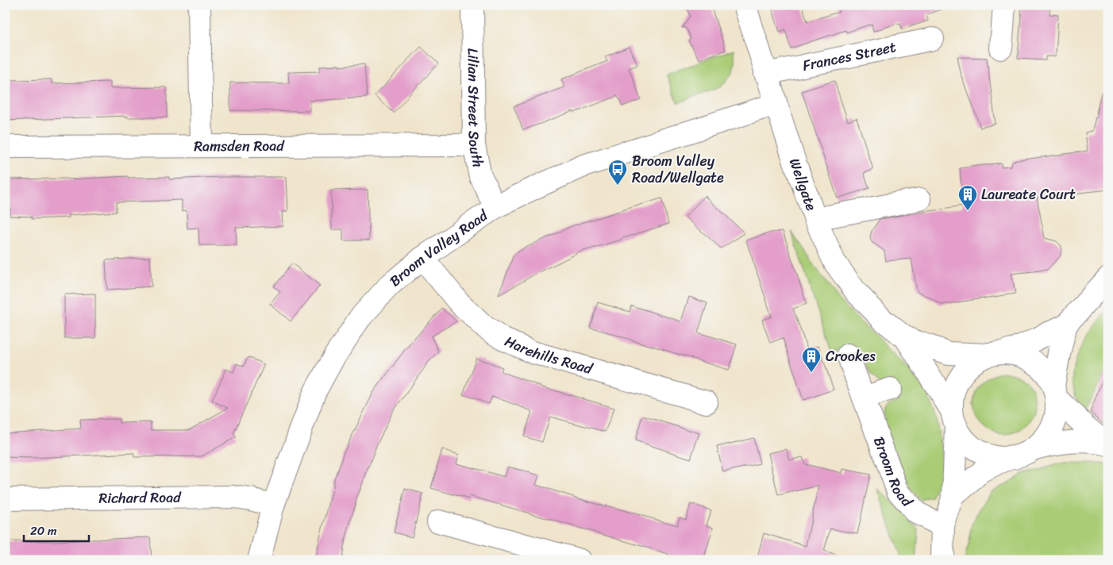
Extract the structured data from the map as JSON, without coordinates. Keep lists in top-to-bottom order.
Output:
{
  "streets": {
    "street": [
      "Frances Street",
      "Lilian Street South",
      "Ramsden Road",
      "Wellgate",
      "Broom Valley Road",
      "Harehills Road",
      "Broom Road",
      "Richard Road"
    ]
  },
  "crossings": [
    ["Frances Street", "Wellgate"],
    ["Lilian Street South", "Ramsden Road"],
    ["Lilian Street South", "Broom Valley Road"],
    ["Wellgate", "Broom Valley Road"],
    ["Broom Valley Road", "Harehills Road"],
    ["Broom Valley Road", "Richard Road"]
  ],
  "places": {
    "bus stop": ["Broom Valley Road/Wellgate"],
    "building": ["Laureate Court", "Crookes"]
  },
  "scale_bar": "20 m"
}
